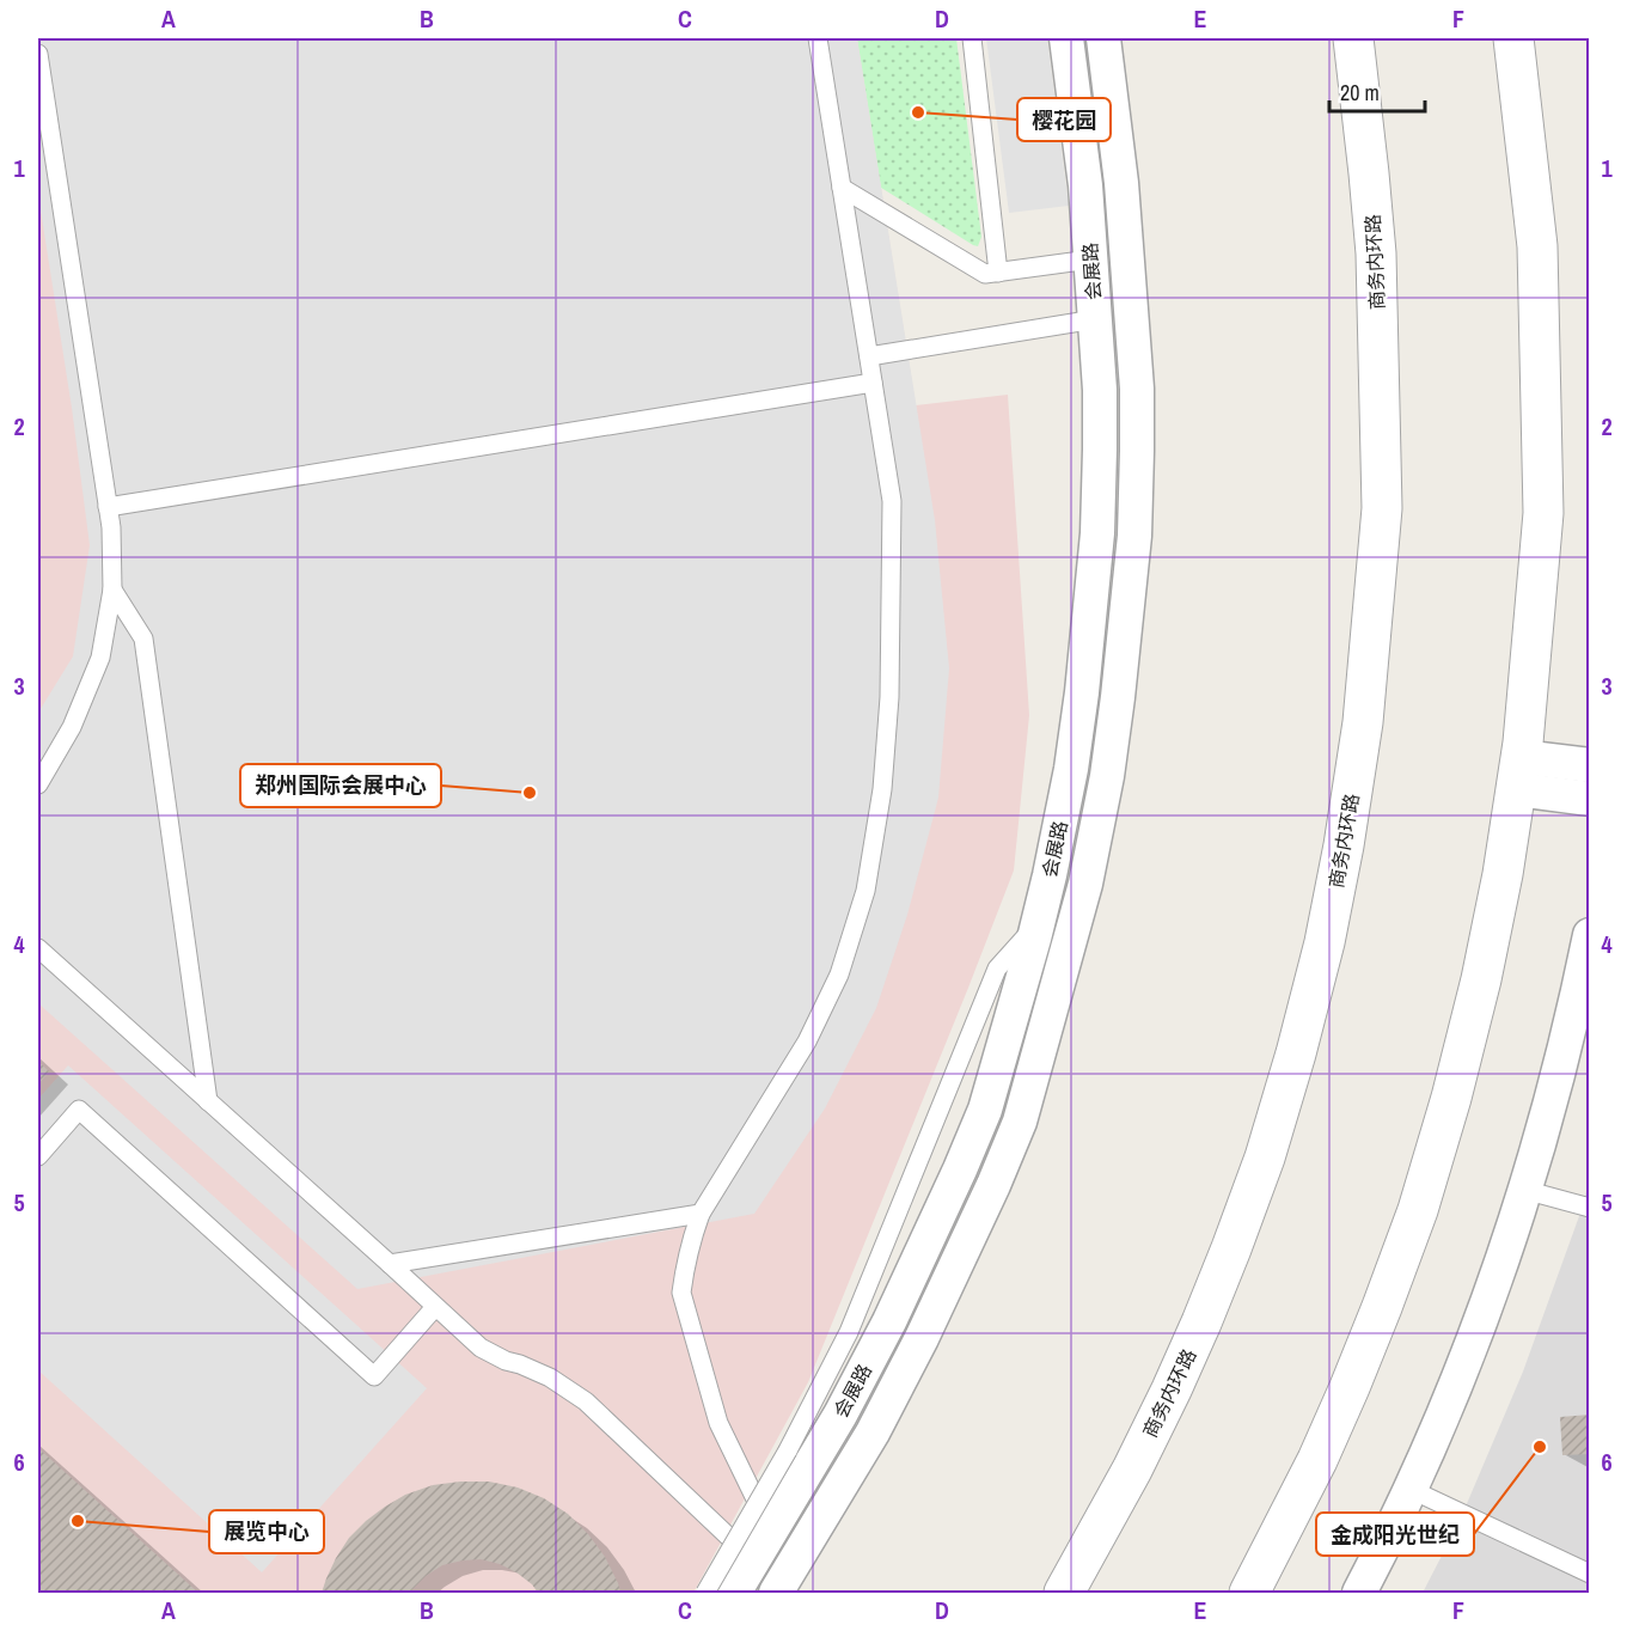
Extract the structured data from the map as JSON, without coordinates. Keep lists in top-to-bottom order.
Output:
{
  "streets": {
    "street": ["商务内环路", "会展路"]
  },
  "places": [
    "樱花园",
    "郑州国际会展中心",
    "金成阳光世纪",
    "展览中心"
  ],
  "scale_bar": "20 m",
  "grid": {
    "columns": [
      "A",
      "B",
      "C",
      "D",
      "E",
      "F"
    ],
    "rows": [
      "1",
      "2",
      "3",
      "4",
      "5",
      "6"
    ]
  }
}
